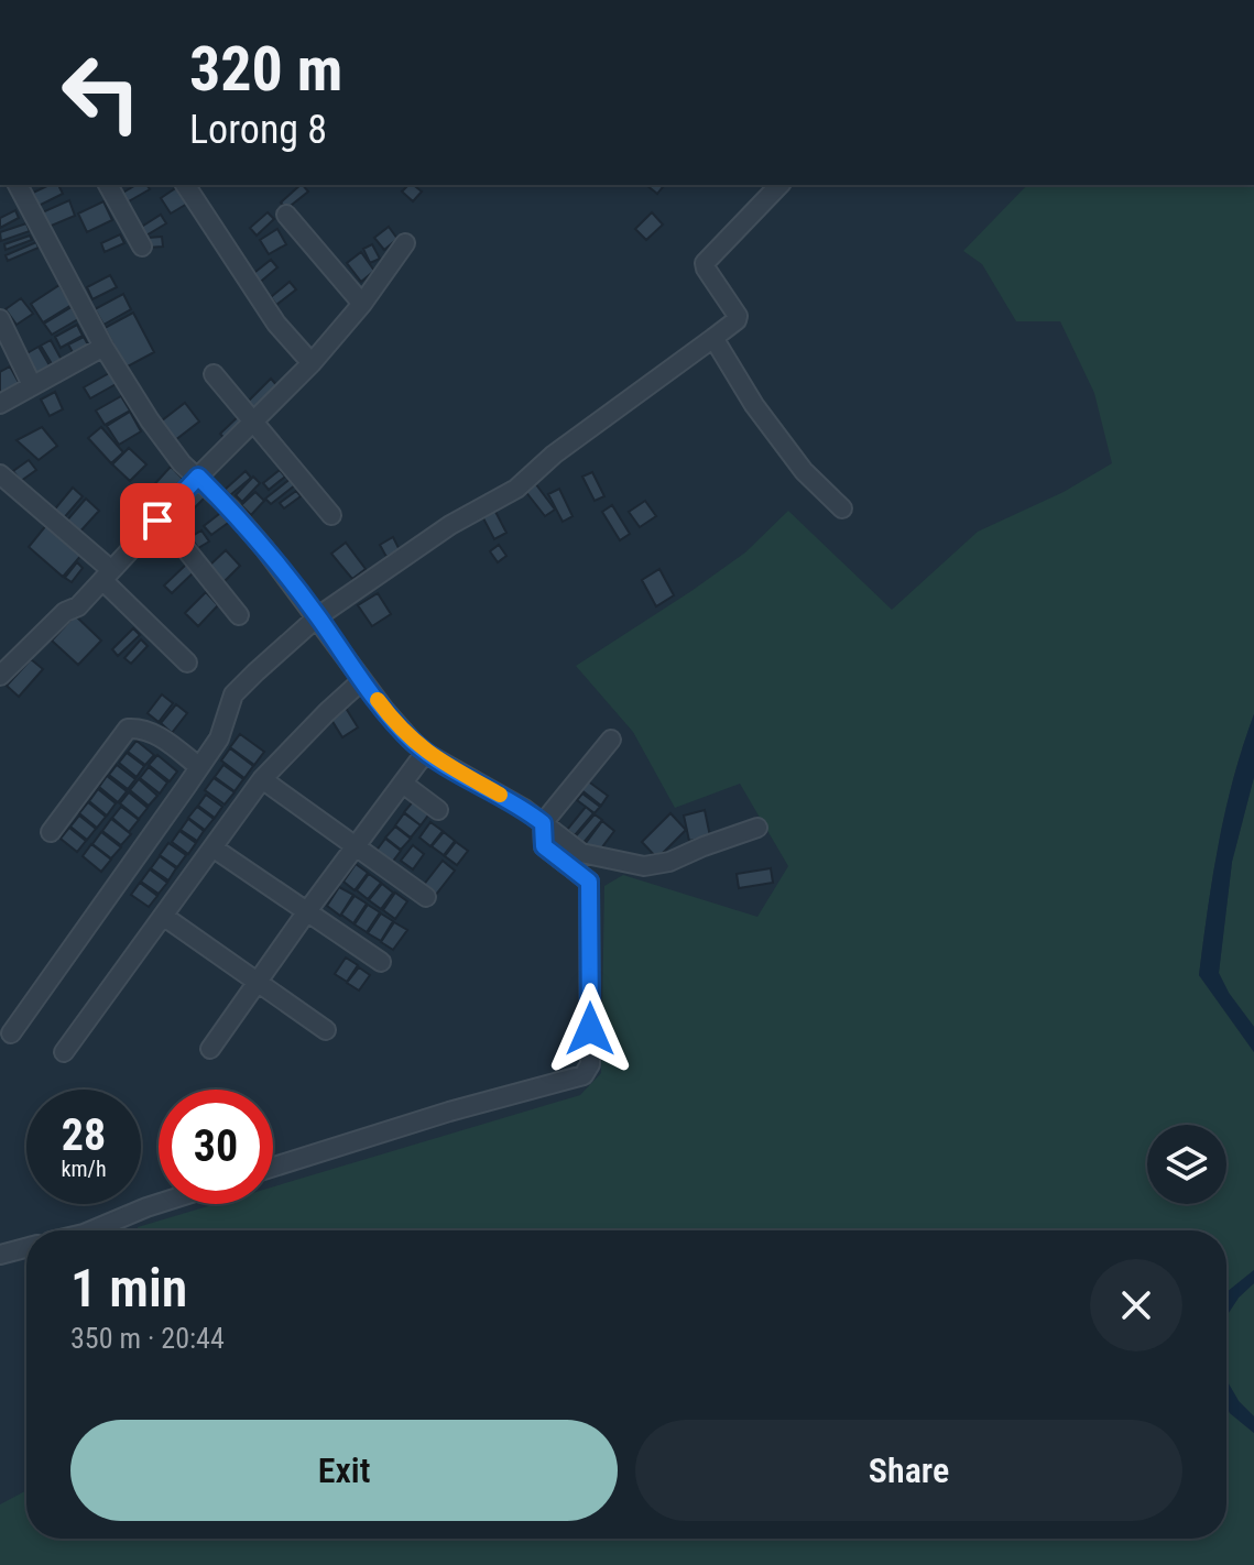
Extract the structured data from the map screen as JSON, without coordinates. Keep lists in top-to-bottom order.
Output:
{
  "page": {
    "turn": ["320 m", "Lorong 8"],
    "speed": "28 km/h",
    "limit": "30",
    "heading": ["1 min", "350 m · 20:44"],
    "buttons": ["Exit", "Share"]
  }
}
